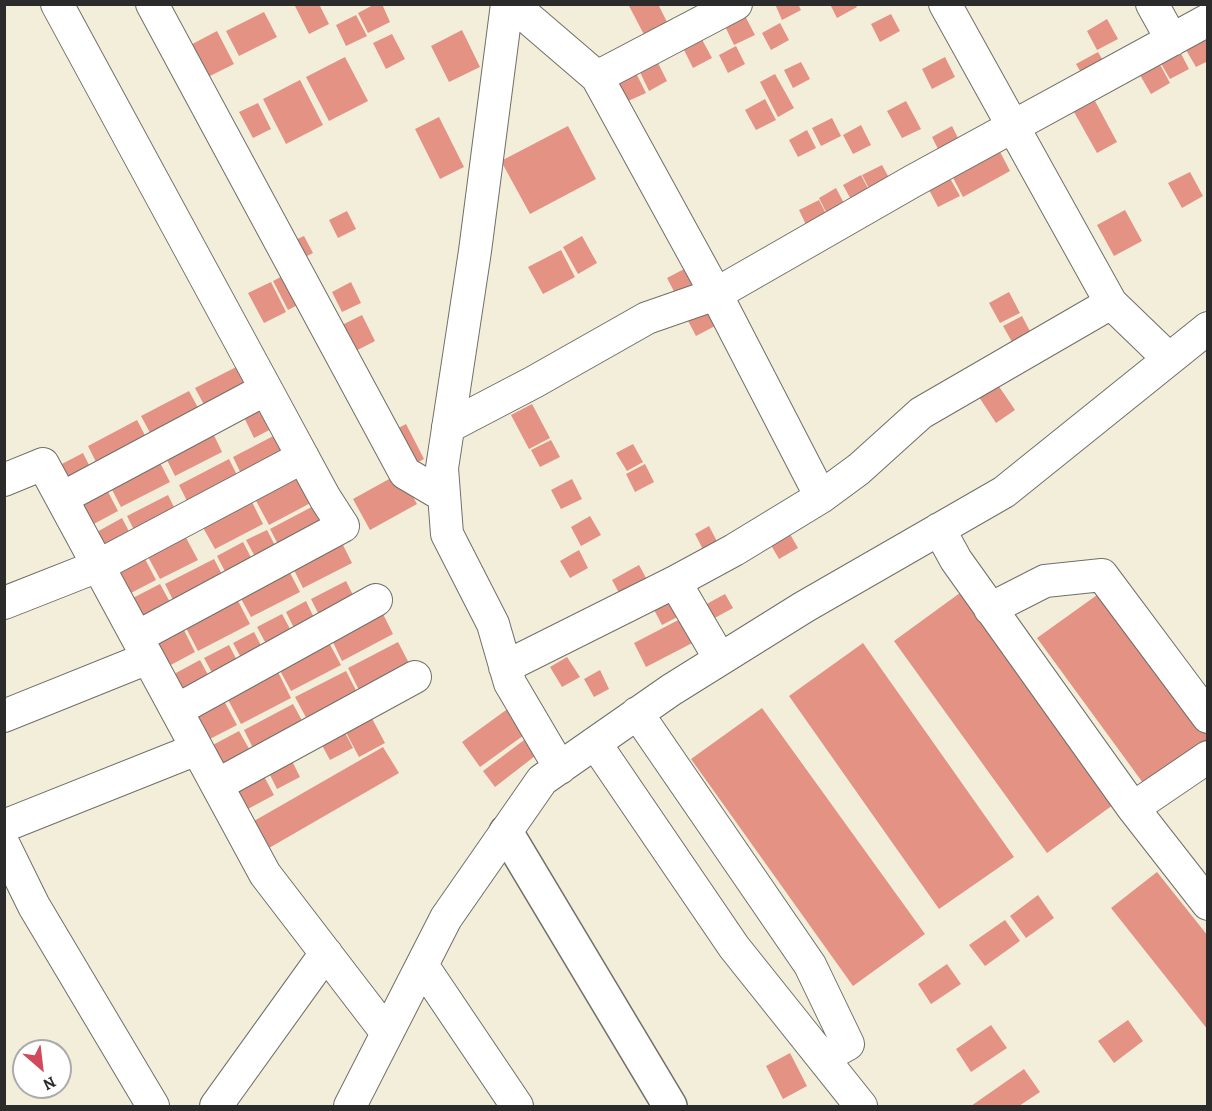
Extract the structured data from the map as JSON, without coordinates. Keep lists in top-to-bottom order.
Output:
{
  "north": "bottom right"
}
